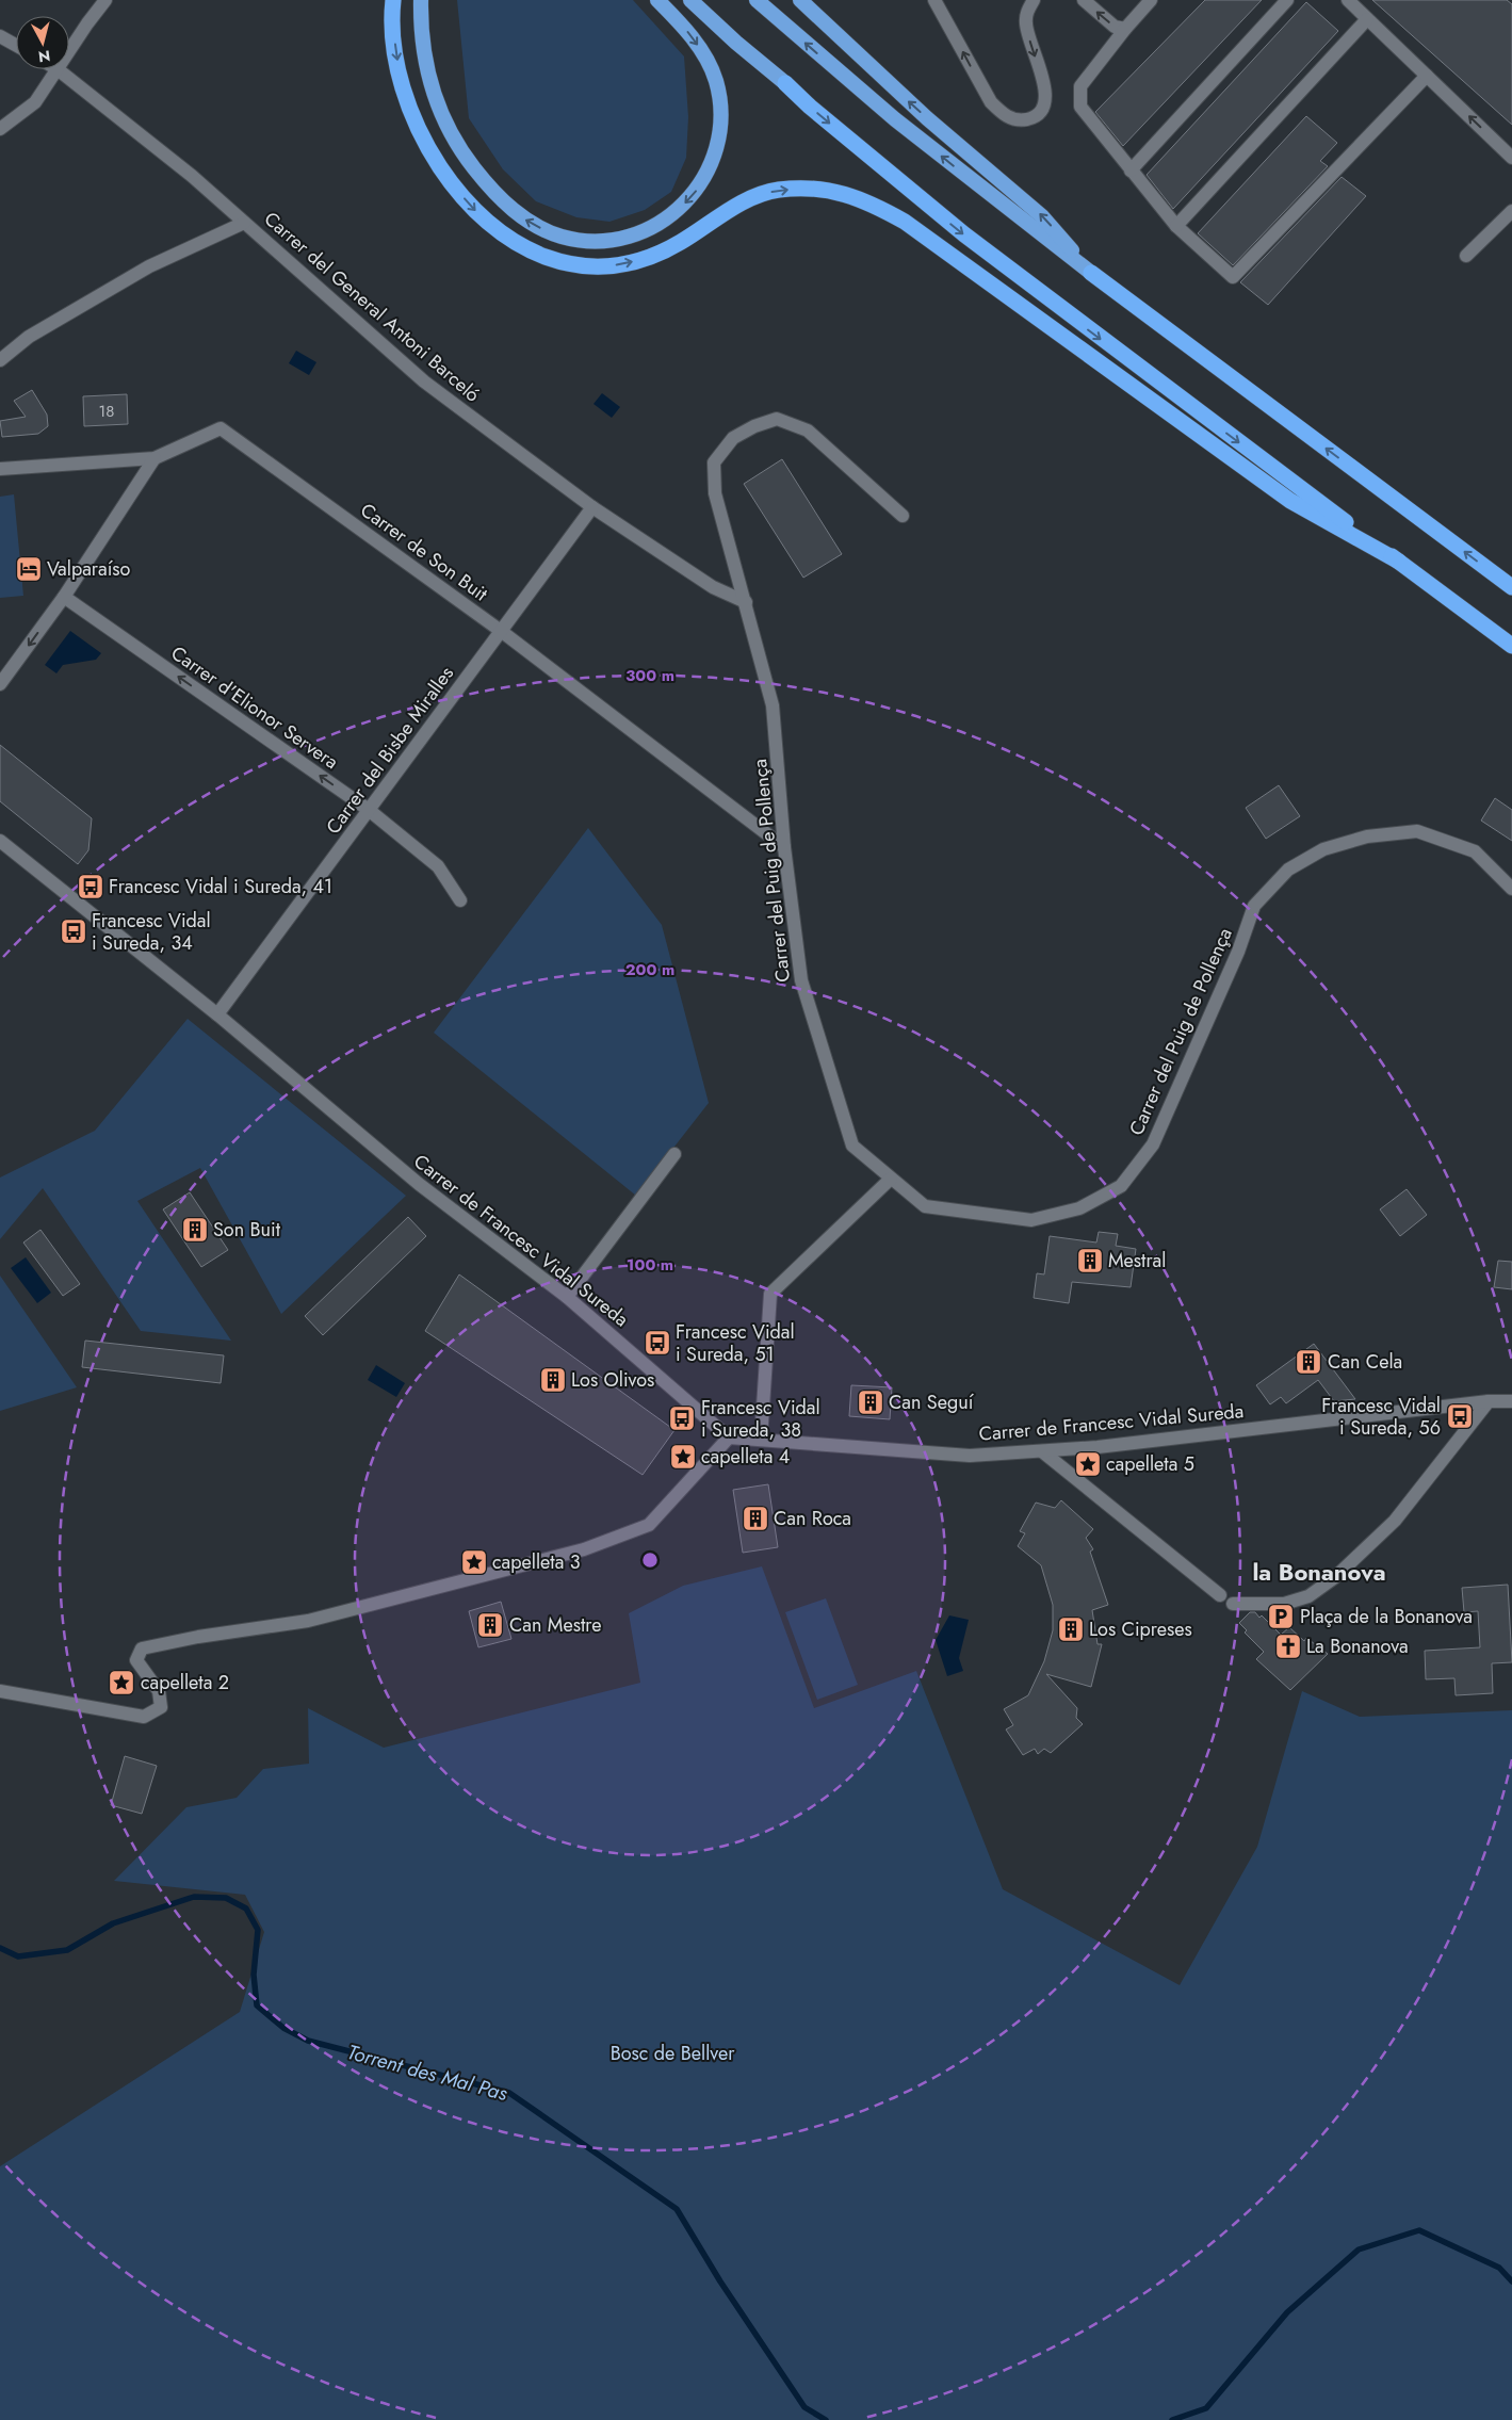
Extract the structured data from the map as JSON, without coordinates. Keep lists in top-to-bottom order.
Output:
{
  "streets": {
    "street": [
      "Carrer del General Antoni Barceló",
      "Carrer de Son Buit",
      "Carrer d'Elionor Servera",
      "Carrer del Bisbe Miralles",
      "Carrer del Puig de Pollença",
      "Carrer de Francesc Vidal Sureda"
    ]
  },
  "crossings": [
    ["Carrer del General Antoni Barceló", "Carrer del Bisbe Miralles"],
    ["Carrer del General Antoni Barceló", "Carrer del Puig de Pollença"],
    ["Carrer de Son Buit", "Carrer del Bisbe Miralles"],
    ["Carrer de Son Buit", "Carrer del Puig de Pollença"],
    ["Carrer d'Elionor Servera", "Carrer del Bisbe Miralles"],
    ["Carrer del Bisbe Miralles", "Carrer de Francesc Vidal Sureda"]
  ],
  "one_way": ["Carrer d'Elionor Servera"],
  "districts": ["la Bonanova"],
  "water": ["Torrent des Mal Pas"],
  "parks": ["Bosc de Bellver"],
  "places": {
    "hotel": ["Valparaíso"],
    "bus stop": [
      "Francesc Vidal i Sureda, 41",
      "Francesc Vidal i Sureda, 34",
      "Francesc Vidal i Sureda, 51",
      "Francesc Vidal i Sureda, 56",
      "Francesc Vidal i Sureda, 38"
    ],
    "building": [
      "Son Buit",
      "Mestral",
      "Can Cela",
      "Los Olivos",
      "Can Seguí",
      "Can Roca",
      "Can Mestre",
      "Los Cipreses"
    ],
    "place": [
      "capelleta 4",
      "capelleta 5",
      "capelleta 3",
      "capelleta 2"
    ],
    "parking": ["Plaça de la Bonanova"],
    "church": ["La Bonanova"]
  },
  "house_numbers": ["18"],
  "north": "bottom",
  "rings": ["300 m", "200 m", "100 m"]
}
